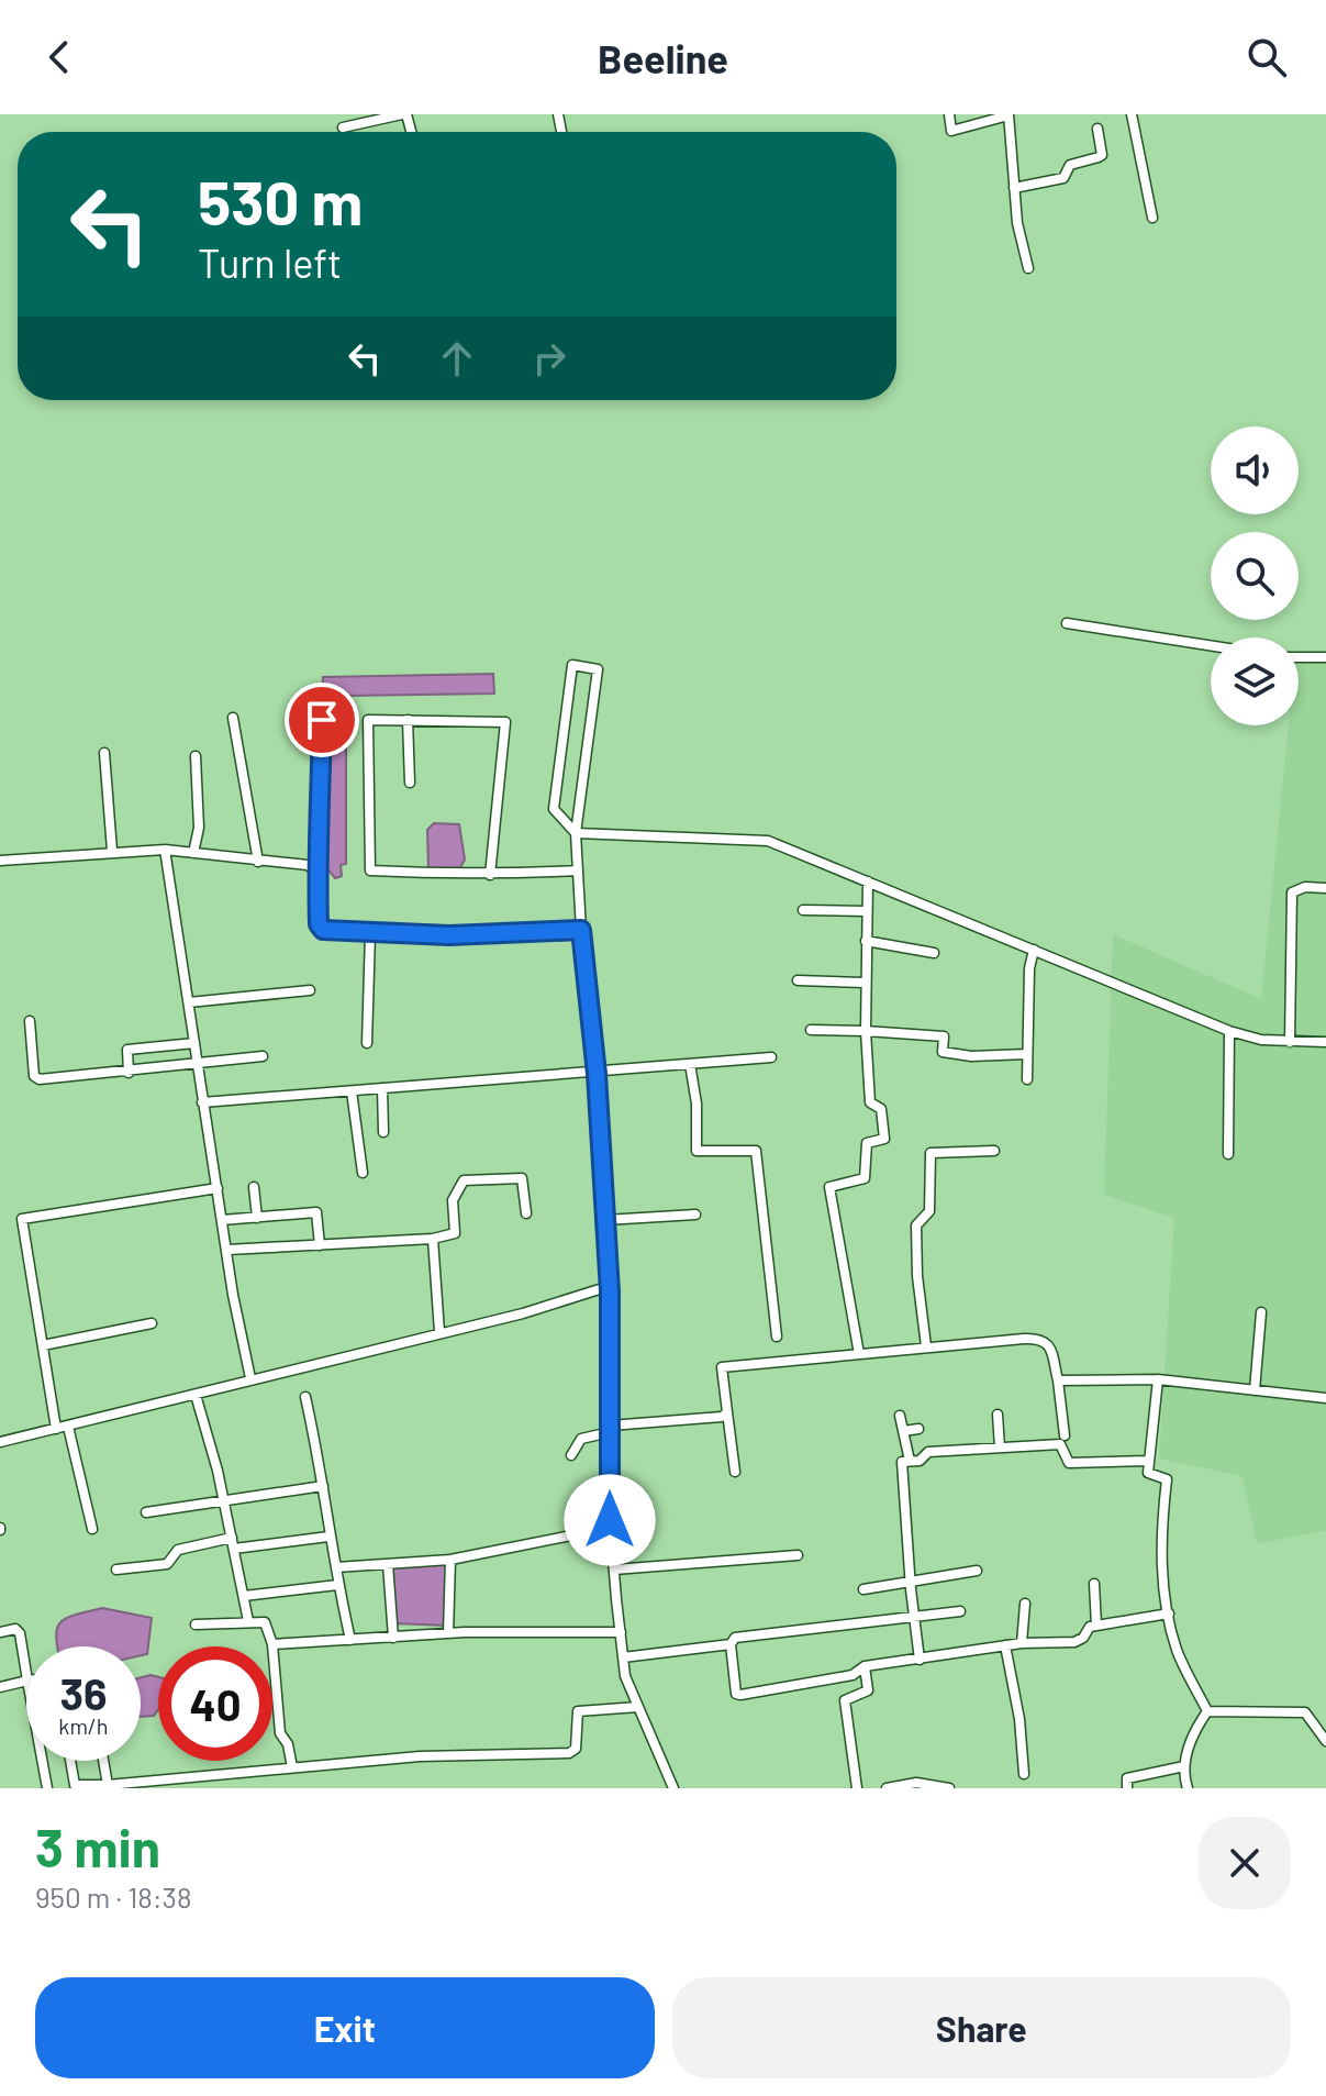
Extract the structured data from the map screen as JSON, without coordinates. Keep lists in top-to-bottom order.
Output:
{
  "page": {
    "header": "Beeline",
    "turn": ["530 m", "Turn left"],
    "speed": "36 km/h",
    "limit": "40",
    "heading": ["3 min", "950 m · 18:38"],
    "buttons": ["Exit", "Share"]
  }
}
